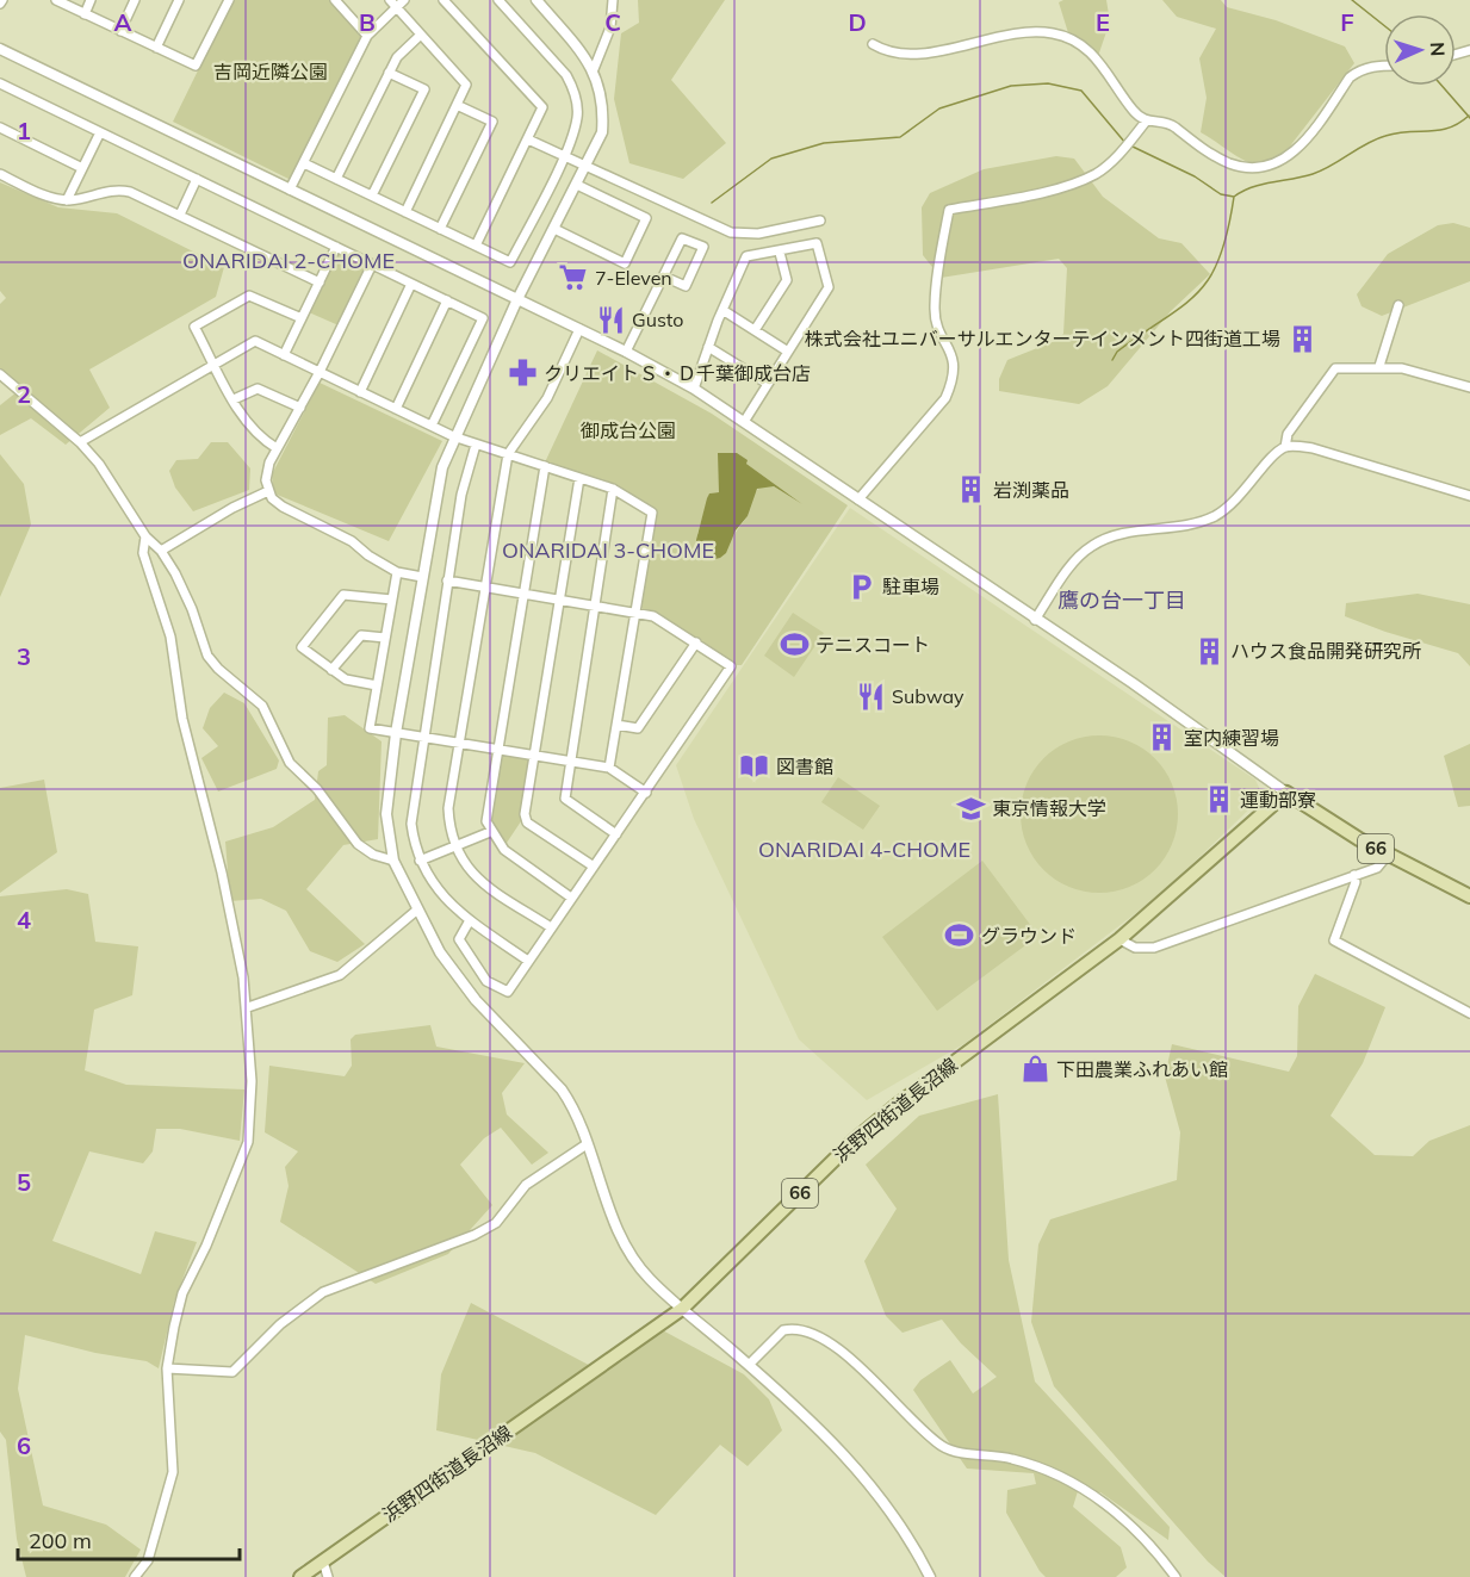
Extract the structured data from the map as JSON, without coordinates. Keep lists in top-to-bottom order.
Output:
{
  "streets": {
    "main road": ["66", "浜野四街道長沼線"]
  },
  "crossings": [
    ["66", "浜野四街道長沼線"]
  ],
  "districts": [
    "ONARIDAI 2-CHOME",
    "ONARIDAI 3-CHOME",
    "鷹の台一丁目",
    "ONARIDAI 4-CHOME"
  ],
  "parks": ["吉岡近隣公園", "御成台公園"],
  "places": {
    "supermarket": ["7-Eleven"],
    "restaurant": ["Gusto", "Subway"],
    "building": [
      "株式会社ユニバーサルエンターテインメント四街道工場",
      "岩渕薬品",
      "ハウス食品開発研究所",
      "室内練習場",
      "運動部寮"
    ],
    "pharmacy": ["クリエイトＳ・Ｄ千葉御成台店"],
    "parking": ["駐車場"],
    "sports": ["テニスコート", "グラウンド"],
    "library": ["図書館"],
    "school or university": ["東京情報大学"],
    "shop": ["下田農業ふれあい館"]
  },
  "scale_bar": "200 m",
  "north": "right",
  "grid": {
    "columns": [
      "A",
      "B",
      "C",
      "D",
      "E",
      "F"
    ],
    "rows": [
      "1",
      "2",
      "3",
      "4",
      "5",
      "6"
    ]
  }
}
